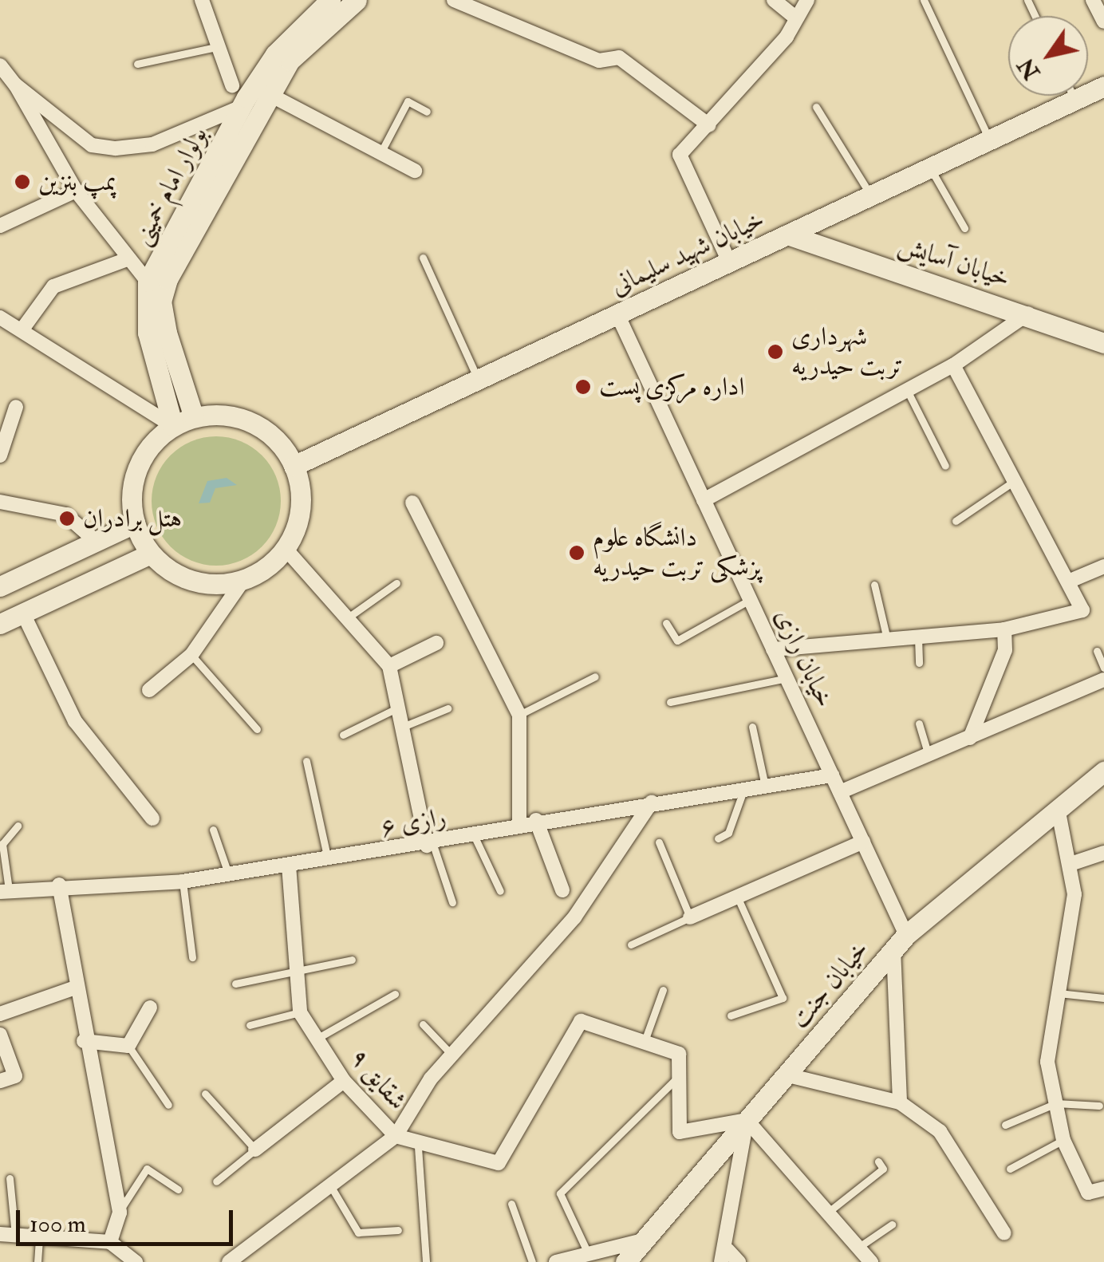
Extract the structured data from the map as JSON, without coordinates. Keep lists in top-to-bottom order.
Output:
{
  "streets": {
    "main road": [
      "بولوار امام خمینی",
      "خیابان شهید سلیمانی",
      "خیابان آسایش",
      "خیابان جنت"
    ],
    "street": ["خیابان رازی", "رازی ۶", "شقایق ۹"]
  },
  "crossings": [
    ["بولوار امام خمینی", "خیابان شهید سلیمانی"],
    ["خیابان شهید سلیمانی", "خیابان آسایش"],
    ["خیابان شهید سلیمانی", "خیابان رازی"],
    ["خیابان رازی", "رازی ۶"],
    ["خیابان رازی", "خیابان جنت"],
    ["رازی ۶", "شقایق ۹"]
  ],
  "places": [
    "پمپ بنزین",
    "شهرداری تربت حیدریه",
    "اداره مرکزی پست",
    "هتل برادران",
    "دانشگاه علوم پزشکی تربت حیدریه"
  ],
  "scale_bar": "100 m",
  "north": "bottom left"
}
